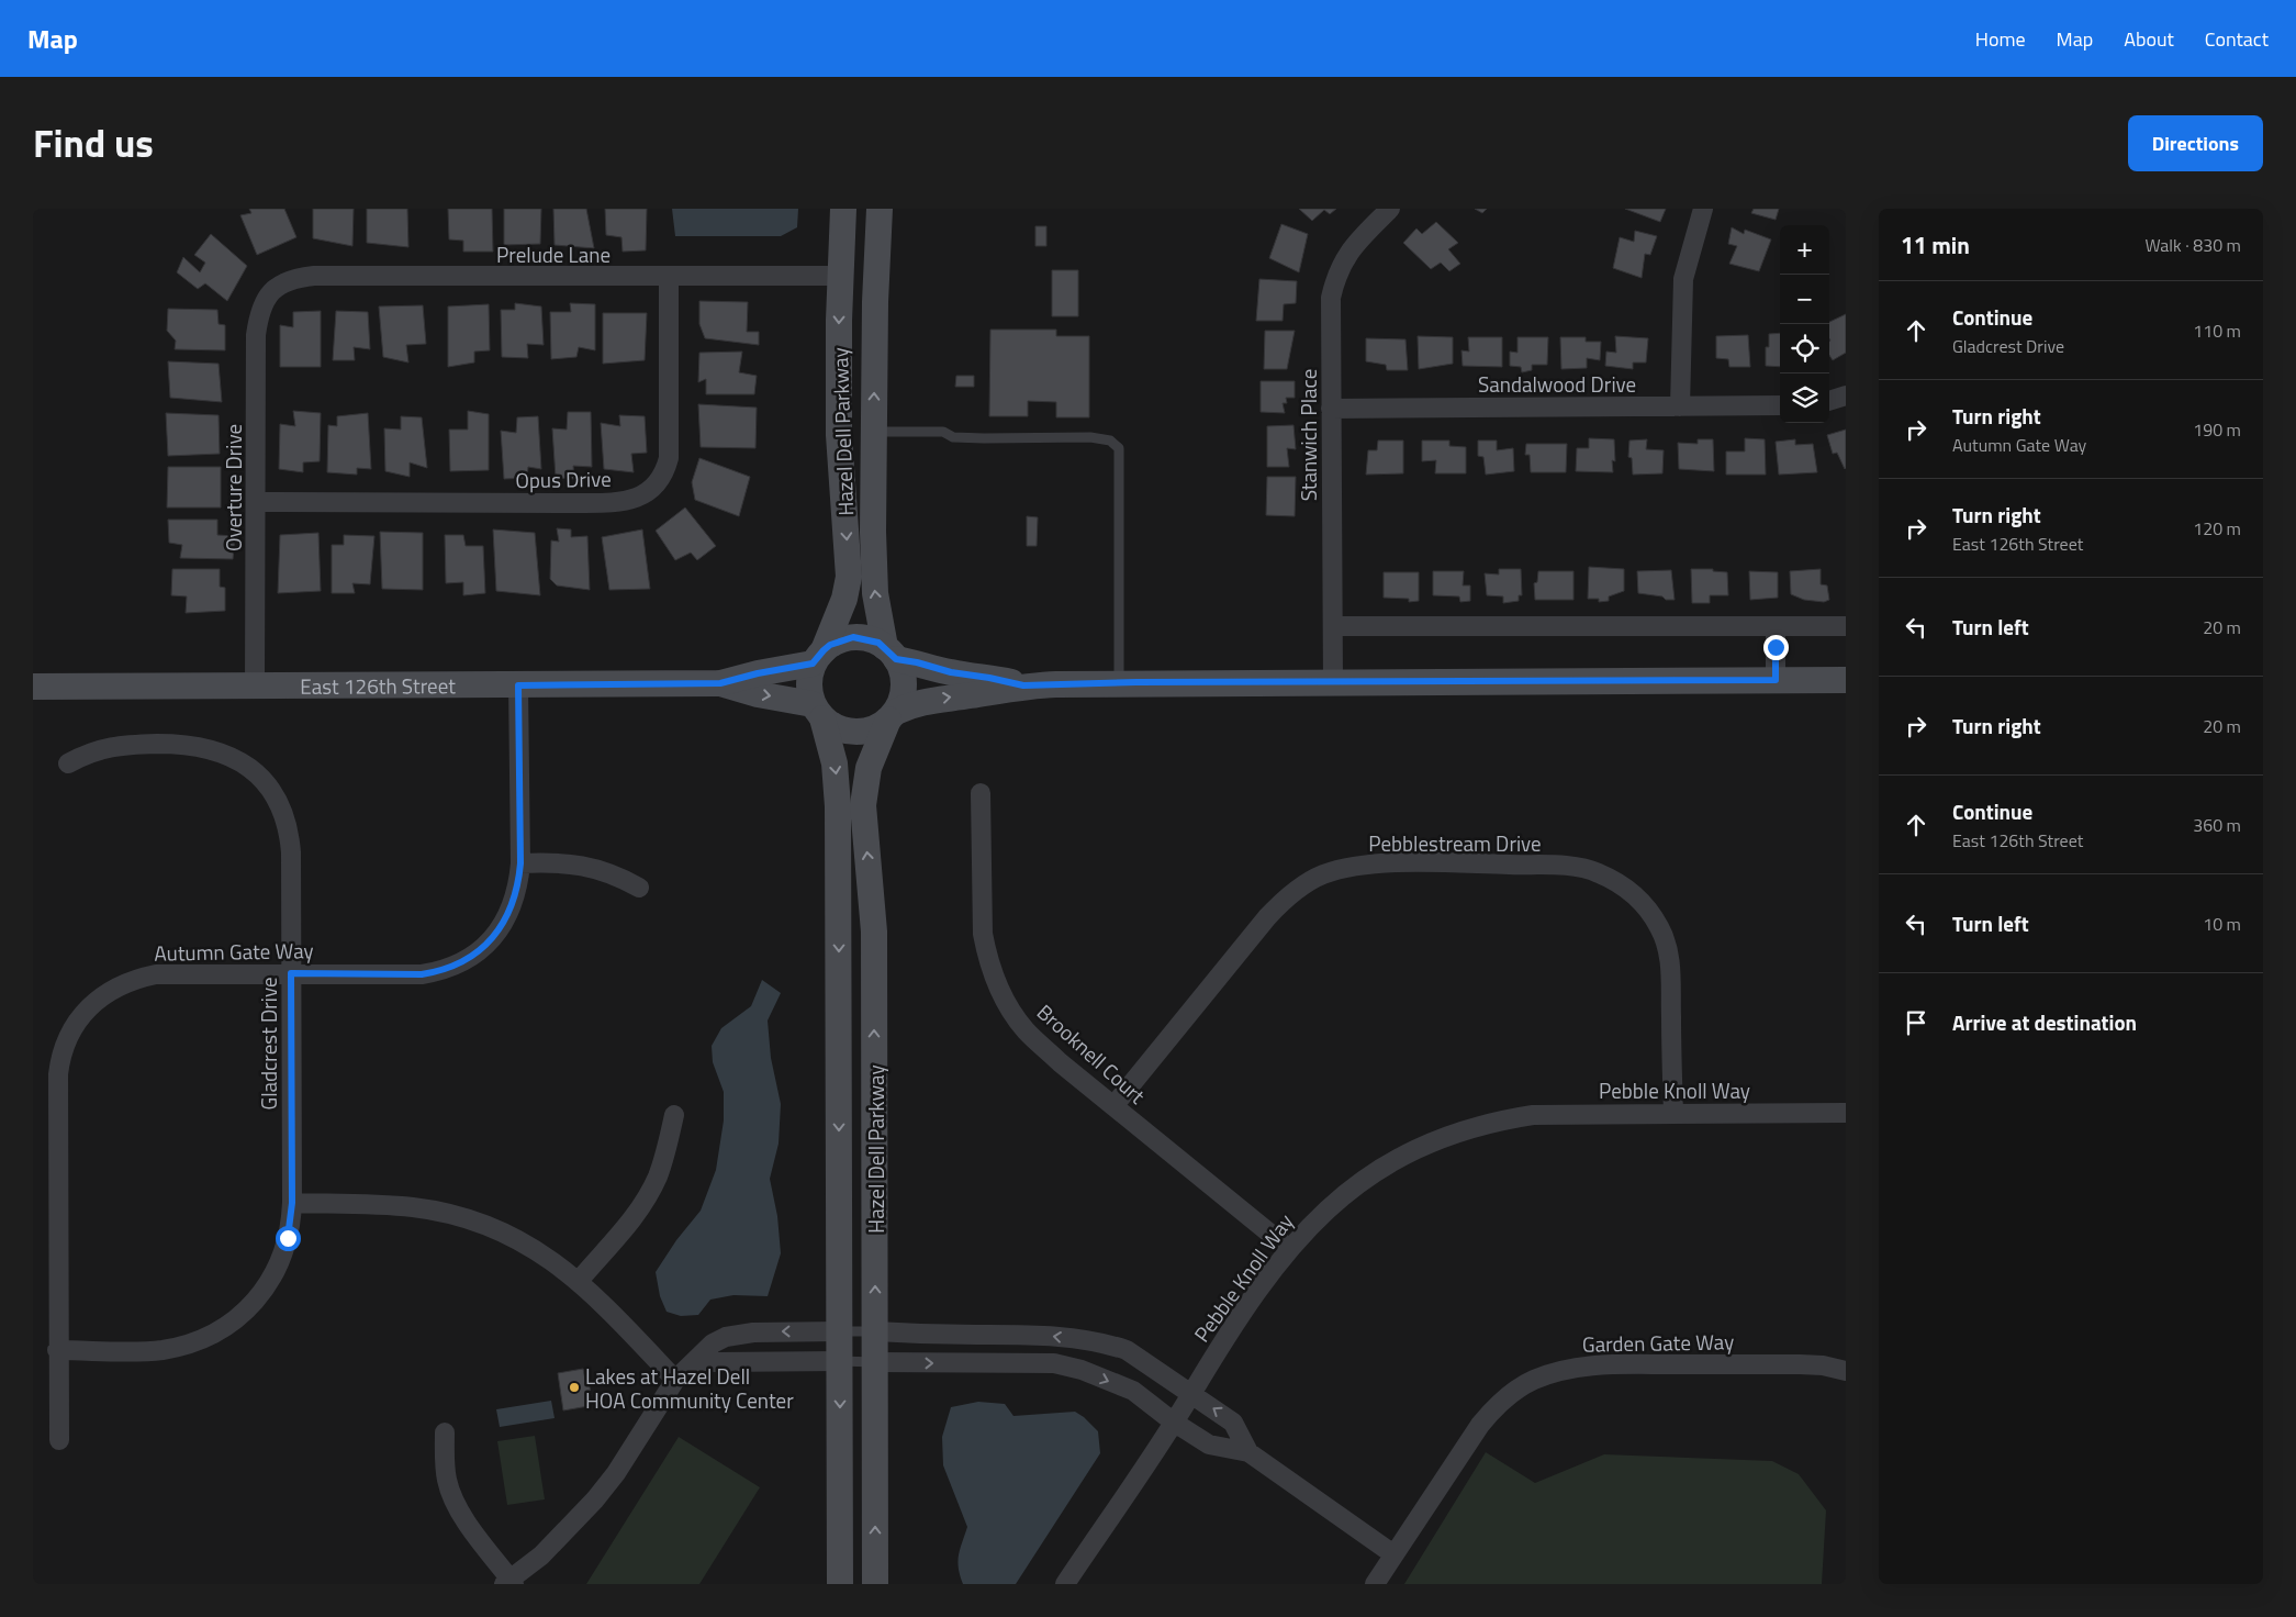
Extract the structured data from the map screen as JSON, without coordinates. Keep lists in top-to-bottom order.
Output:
{
  "streets": {
    "main road": ["Hazel Dell Parkway", "East 126th Street"],
    "street": [
      "Prelude Lane",
      "Sandalwood Drive",
      "Stanwich Place",
      "Opus Drive",
      "Overture Drive",
      "Pebblestream Drive",
      "Autumn Gate Way",
      "Gladcrest Drive",
      "Brooknell Court",
      "Pebble Knoll Way",
      "Garden Gate Way"
    ]
  },
  "crossings": [
    ["Prelude Lane", "Hazel Dell Parkway"],
    ["Prelude Lane", "Opus Drive"],
    ["Prelude Lane", "Overture Drive"],
    ["Sandalwood Drive", "Stanwich Place"],
    ["Hazel Dell Parkway", "East 126th Street"],
    ["Opus Drive", "Overture Drive"],
    ["Overture Drive", "East 126th Street"],
    ["East 126th Street", "Autumn Gate Way"],
    ["Pebblestream Drive", "Brooknell Court"],
    ["Pebblestream Drive", "Pebble Knoll Way"],
    ["Autumn Gate Way", "Gladcrest Drive"],
    ["Brooknell Court", "Pebble Knoll Way"]
  ],
  "places": ["Lakes at Hazel Dell HOA Community Center"],
  "page": {
    "header": "Map",
    "nav": [
      "Home",
      "Map",
      "About",
      "Contact"
    ],
    "title": "Find us",
    "buttons": "Directions",
    "heading": ["11 min", "Walk · 830 m"],
    "map_buttons": ["+", "−"],
    "list": [
      ["Continue", "Gladcrest Drive", "110 m"],
      ["Turn right", "Autumn Gate Way", "190 m"],
      ["Turn right", "East 126th Street", "120 m"],
      ["Turn left", "20 m"],
      ["Turn right", "20 m"],
      ["Continue", "East 126th Street", "360 m"],
      ["Turn left", "10 m"],
      "Arrive at destination"
    ]
  }
}
